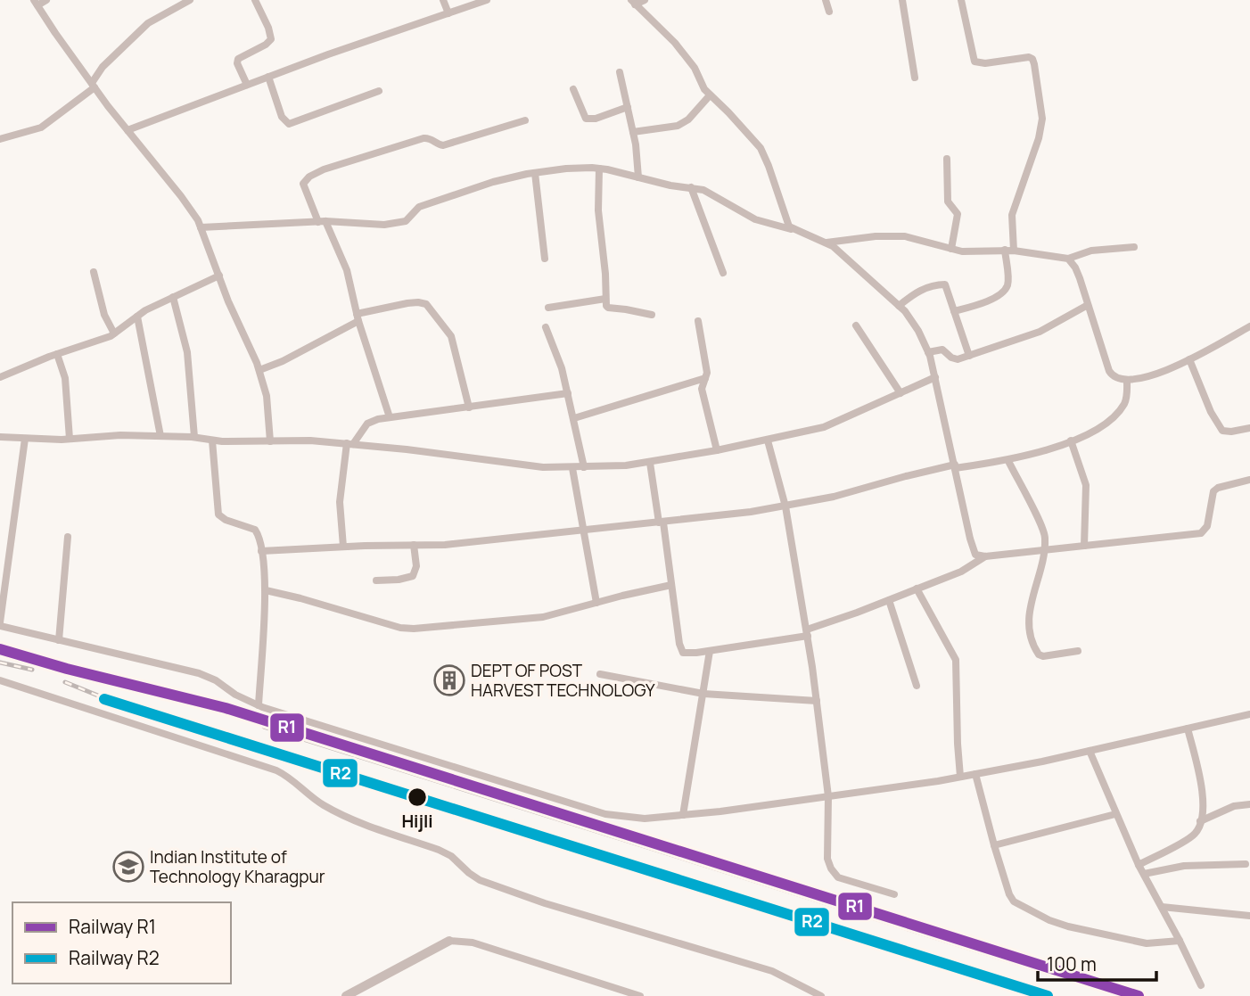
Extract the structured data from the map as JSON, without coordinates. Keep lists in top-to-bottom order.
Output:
{
  "places": {
    "building": ["DEPT OF POST HARVEST TECHNOLOGY"],
    "other": ["Hijli"],
    "school or university": ["Indian Institute of Technology Kharagpur"]
  },
  "lines": ["rail line R1", "rail line R2"],
  "legend": ["Railway R1", "Railway R2"],
  "scale_bar": "100 m"
}
